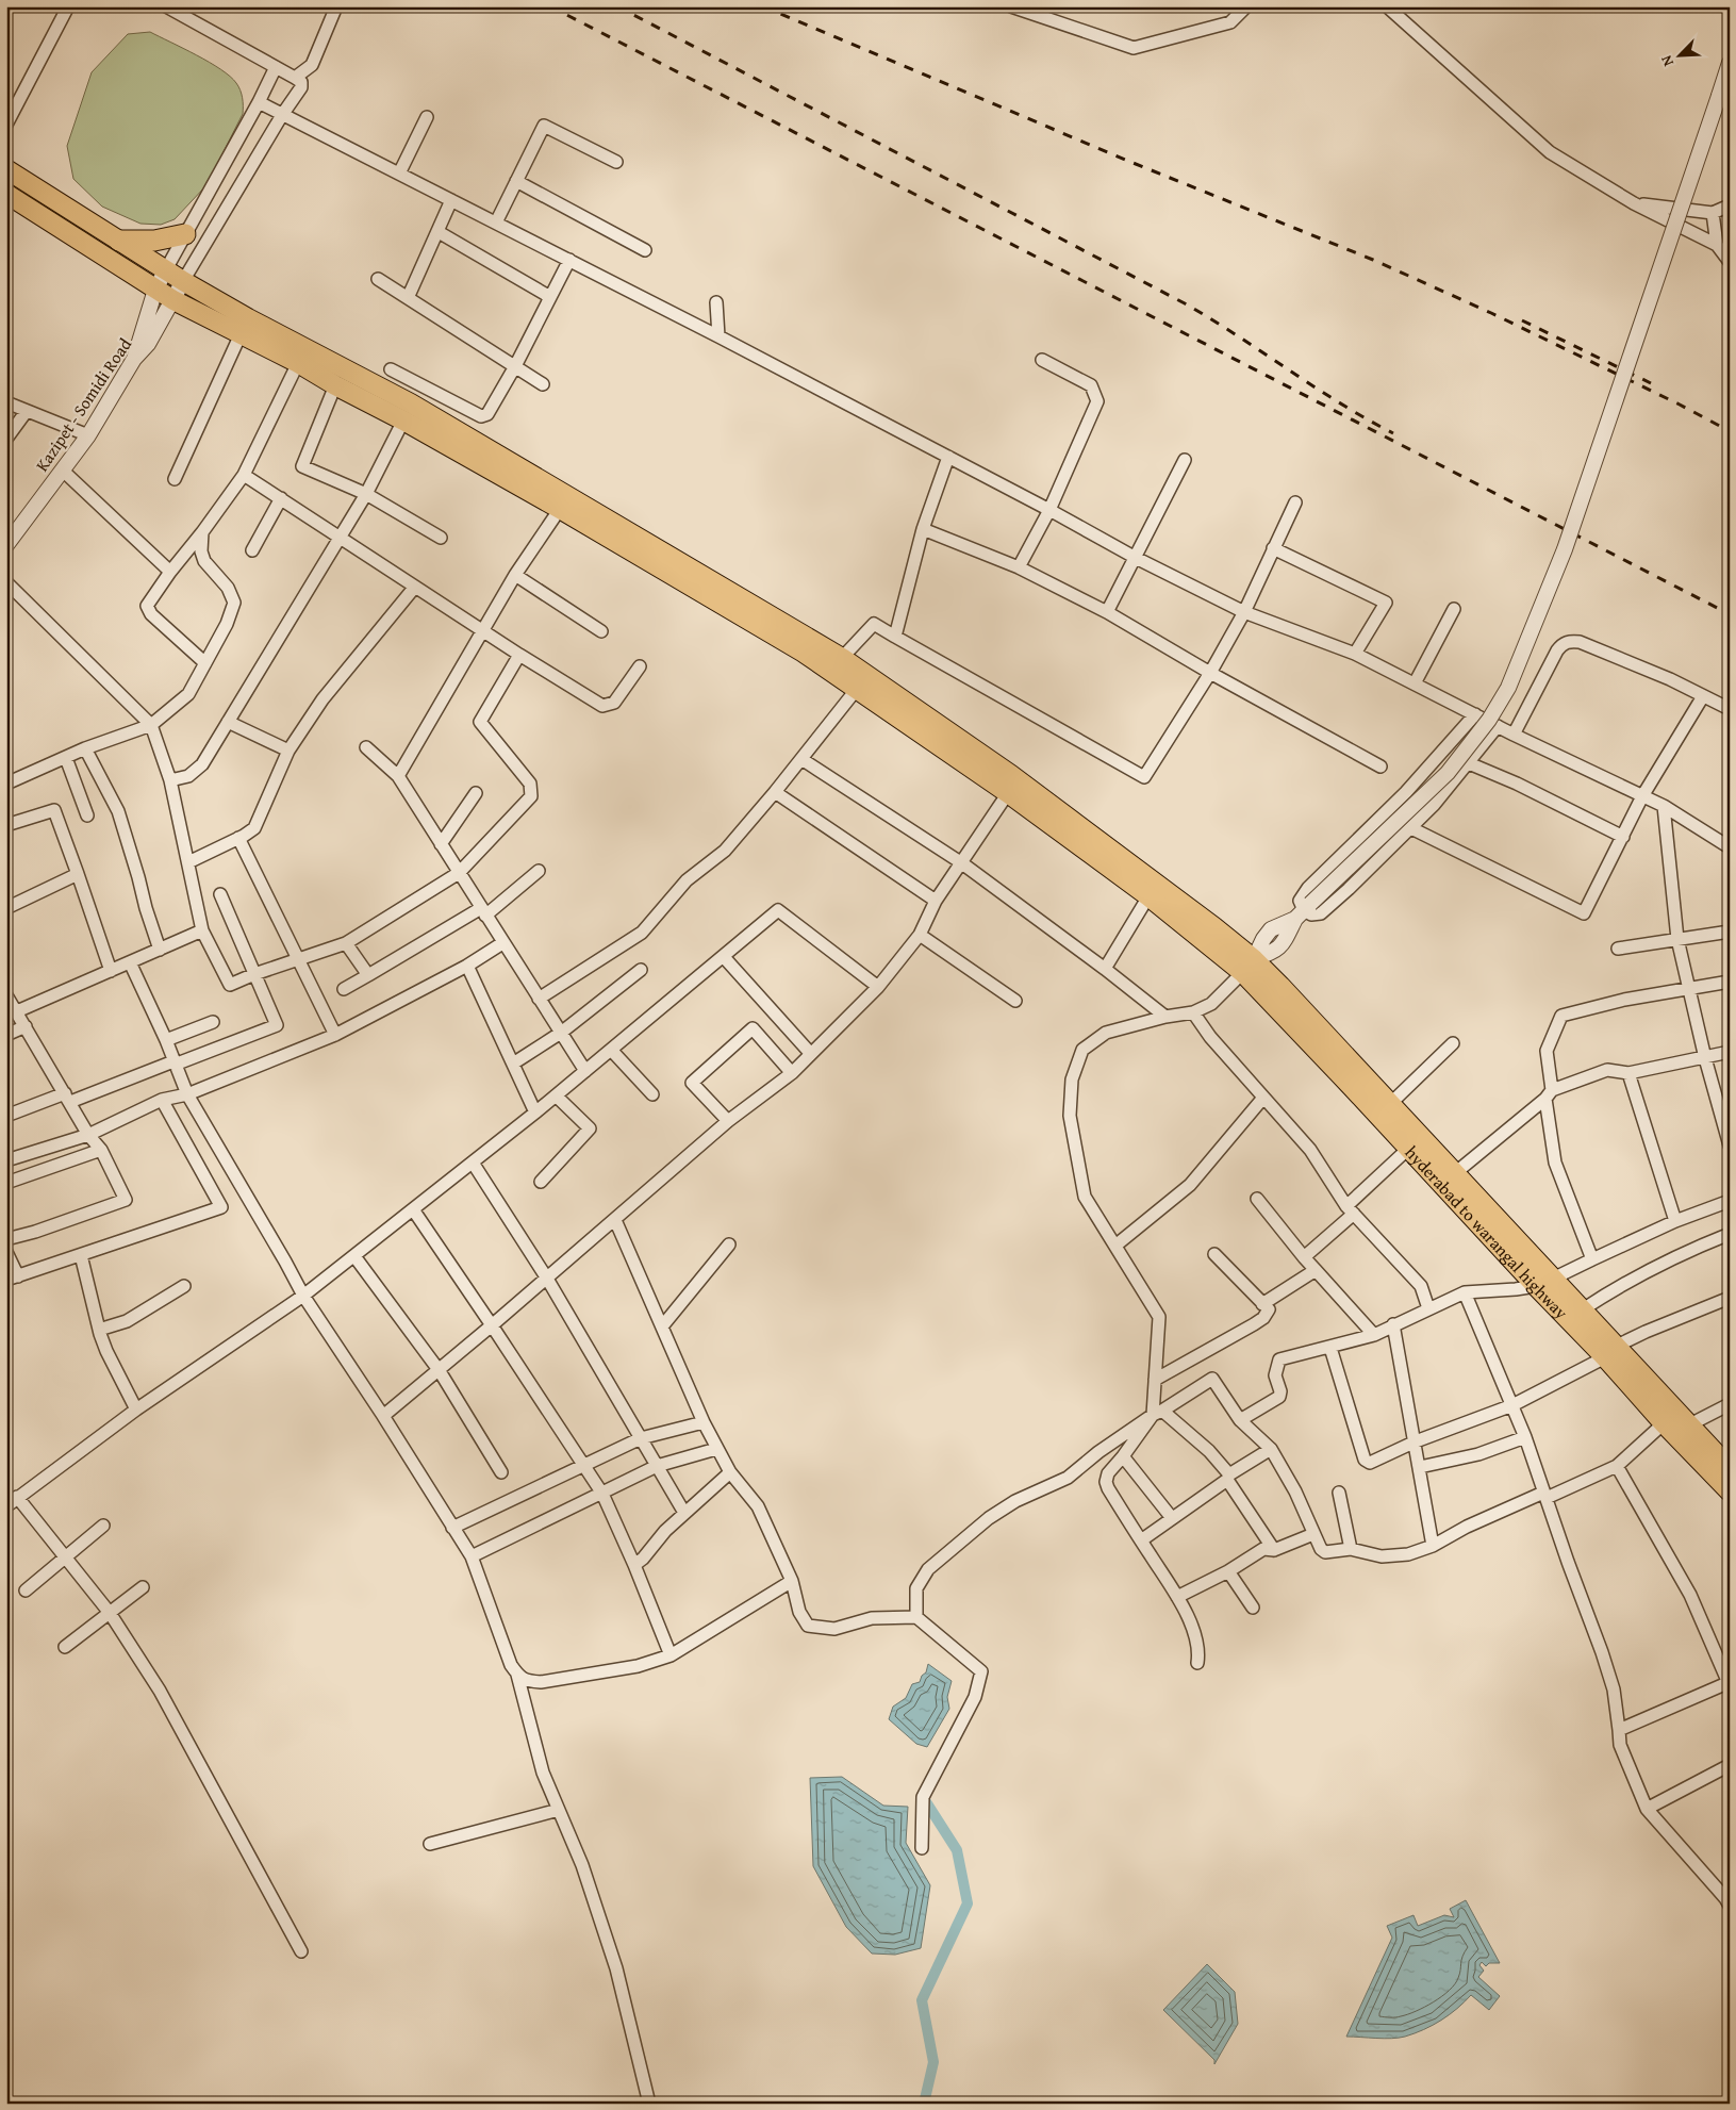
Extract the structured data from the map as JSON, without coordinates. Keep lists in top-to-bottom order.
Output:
{
  "streets": {
    "main road": ["hyderabad to warangal highway"],
    "street": ["Kazipet - Somidi Road"]
  },
  "north": "bottom left"
}
